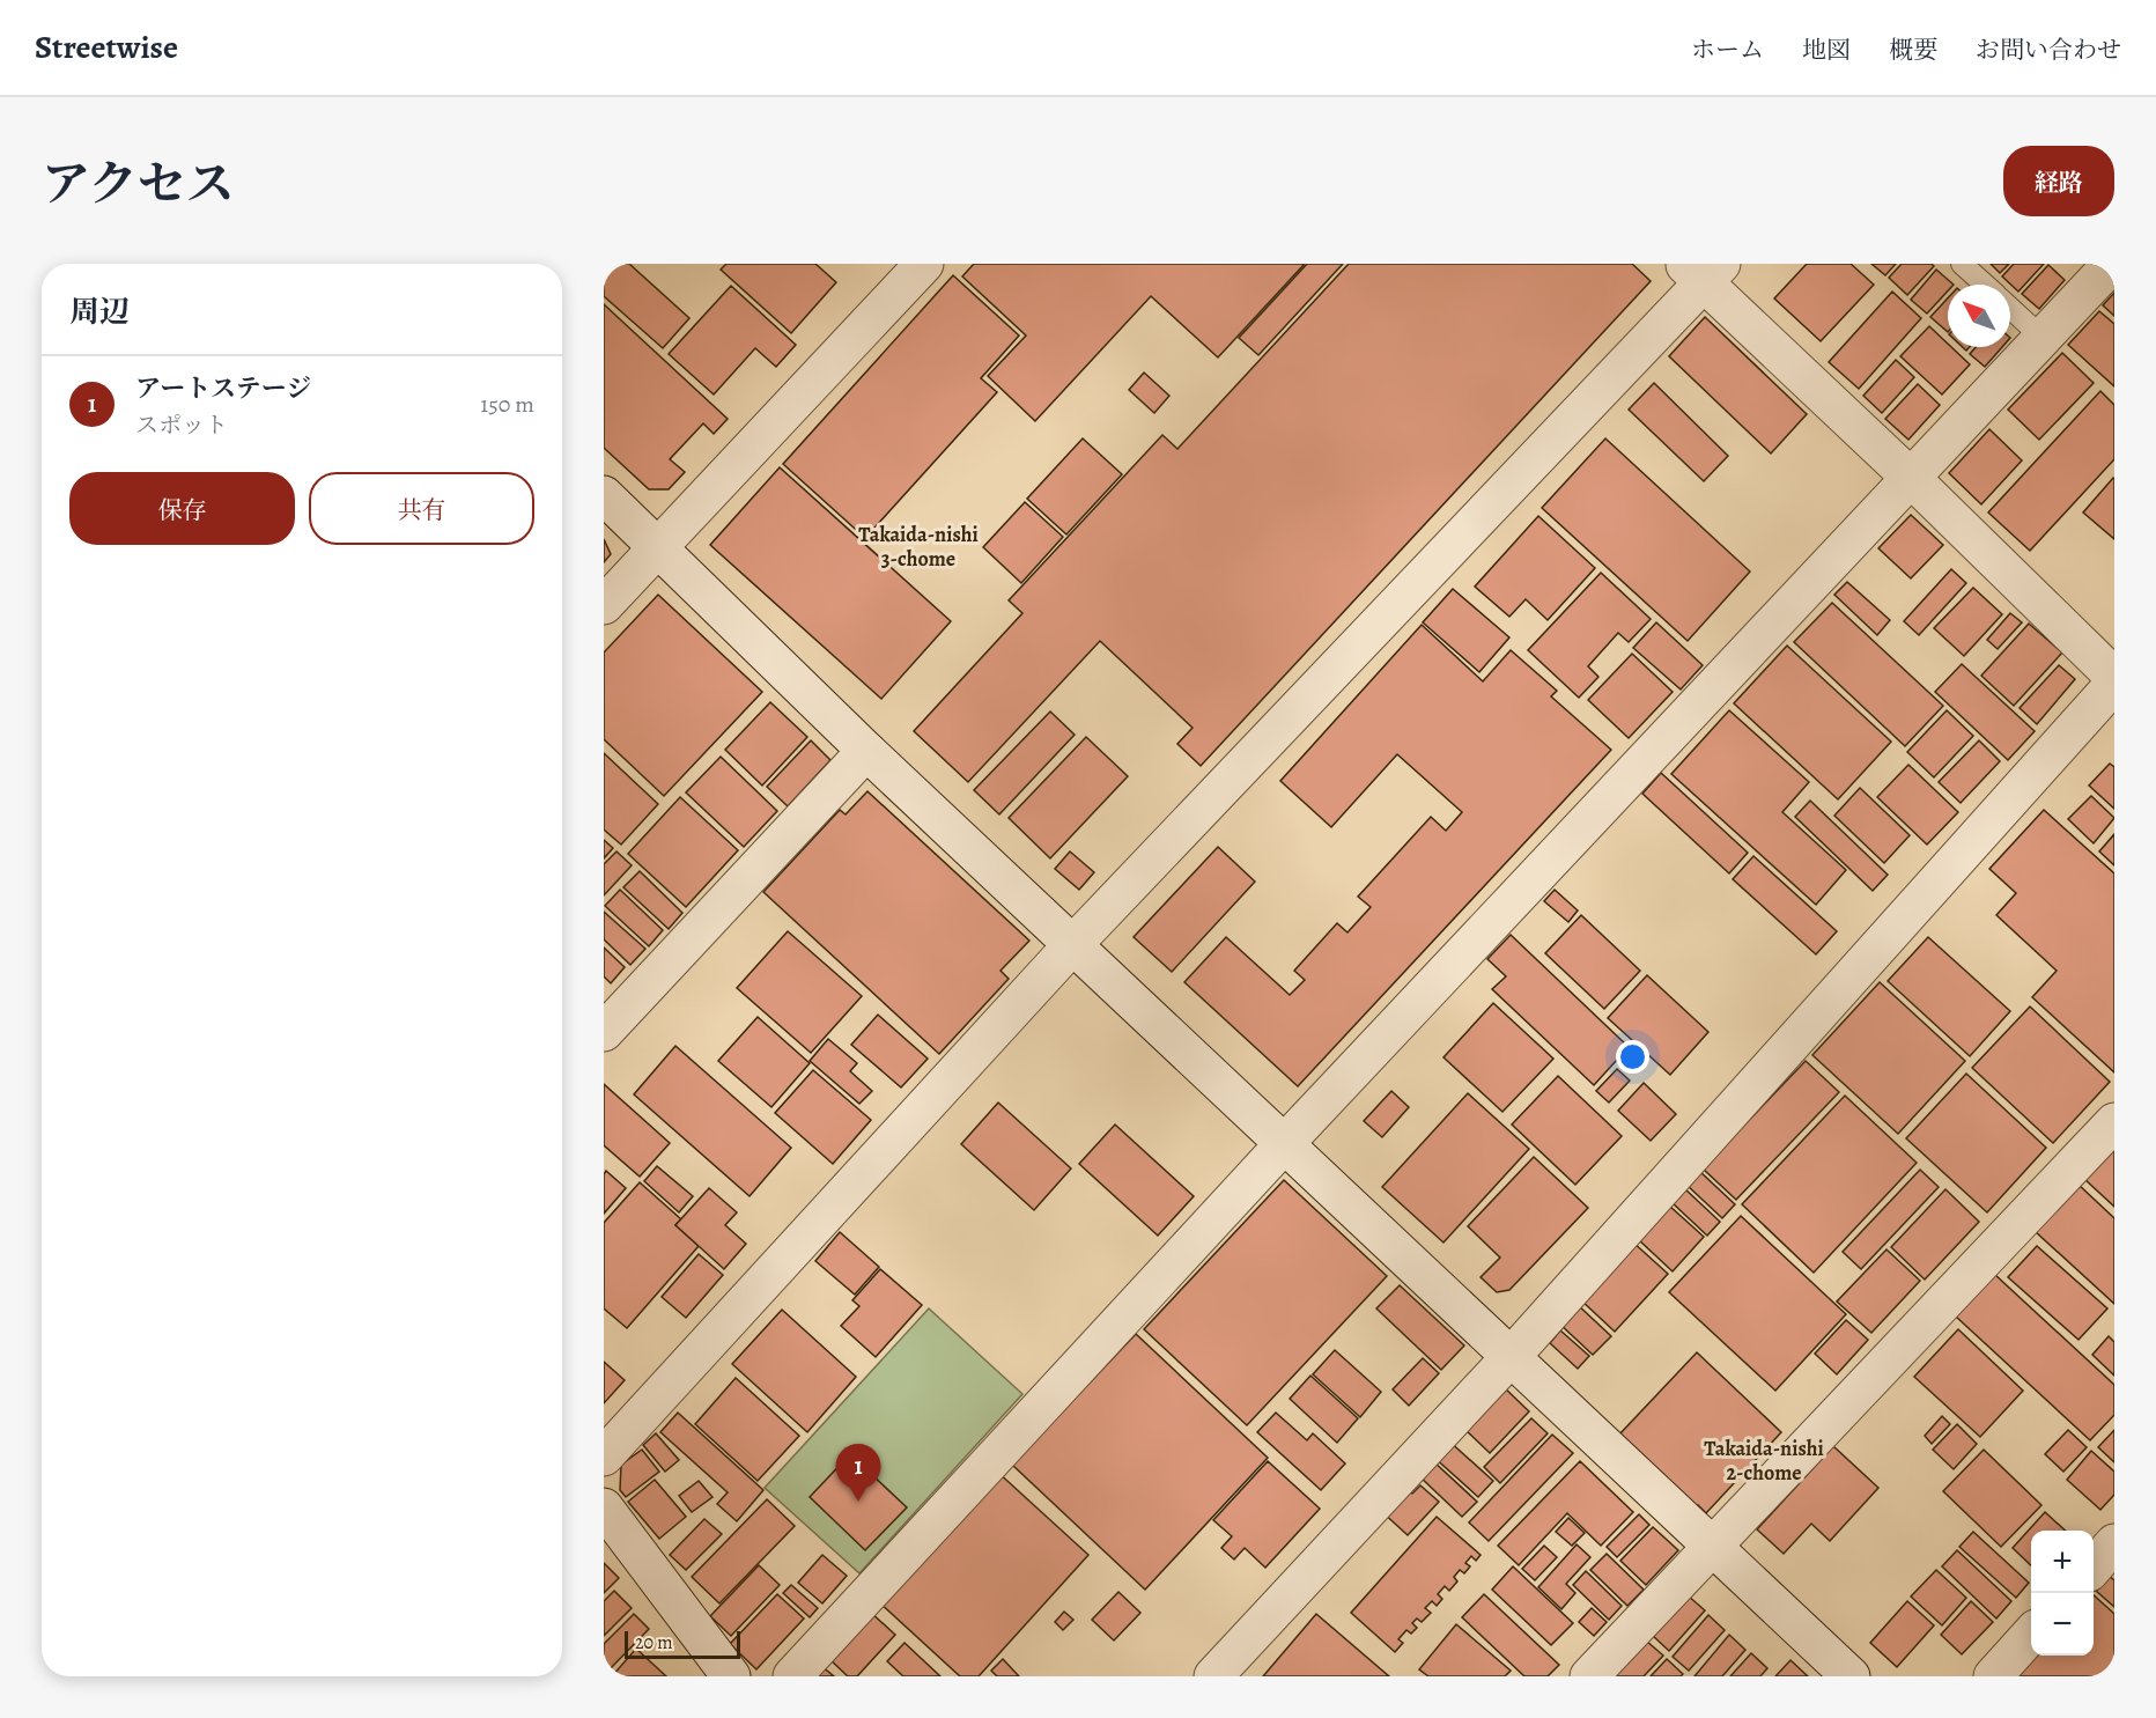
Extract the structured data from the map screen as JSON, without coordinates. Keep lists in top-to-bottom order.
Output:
{
  "districts": ["Takaida-nishi 3-chome", "Takaida-nishi 2-chome"],
  "scale_bar": "20 m",
  "north": "top left",
  "page": {
    "header": "Streetwise",
    "nav": [
      "ホーム",
      "地図",
      "概要",
      "お問い合わせ"
    ],
    "title": "アクセス",
    "buttons": [
      "経路",
      ["保存", "共有"]
    ],
    "heading": "周辺",
    "list": [
      {
        "mark": "1",
        "name": "アートステージ",
        "note": "スポット",
        "value": "150 m"
      }
    ],
    "pins": "1",
    "map_buttons": ["+", "−"],
    "scale": "20 m"
  }
}
